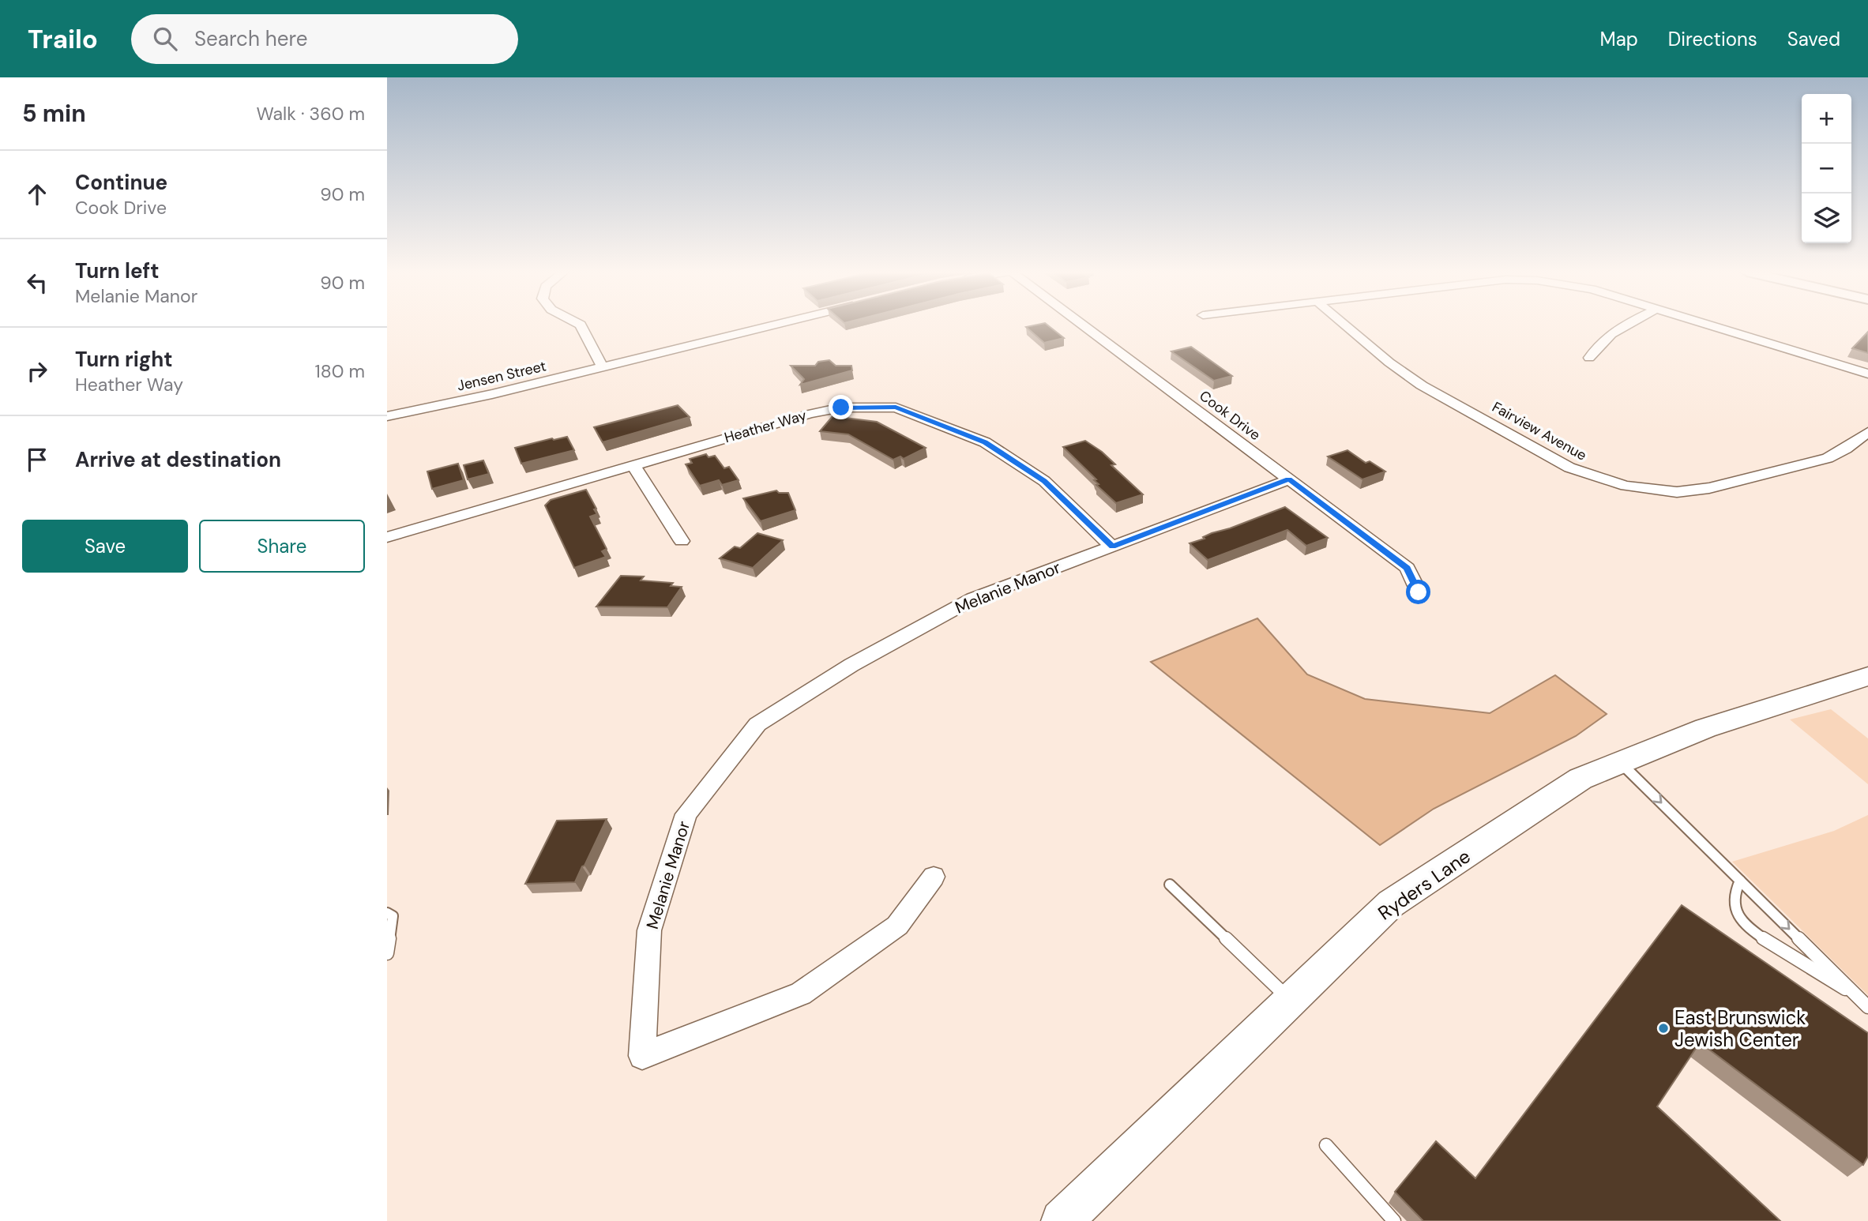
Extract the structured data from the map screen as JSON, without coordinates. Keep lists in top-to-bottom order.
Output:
{
  "streets": {
    "main road": ["Ryders Lane"],
    "street": [
      "Jensen Street",
      "Cook Drive",
      "Heather Way",
      "Fairview Avenue",
      "Melanie Manor"
    ]
  },
  "crossings": [
    ["Cook Drive", "Melanie Manor"],
    ["Heather Way", "Melanie Manor"]
  ],
  "places": ["East Brunswick Jewish Center"],
  "page": {
    "header": "Trailo",
    "search": "Search here",
    "nav": ["Map", "Directions", "Saved"],
    "heading": ["5 min", "Walk · 360 m"],
    "map_buttons": ["+", "−"],
    "list": [
      ["Continue", "Cook Drive", "90 m"],
      ["Turn left", "Melanie Manor", "90 m"],
      ["Turn right", "Heather Way", "180 m"],
      "Arrive at destination"
    ],
    "buttons": ["Save", "Share"]
  }
}
